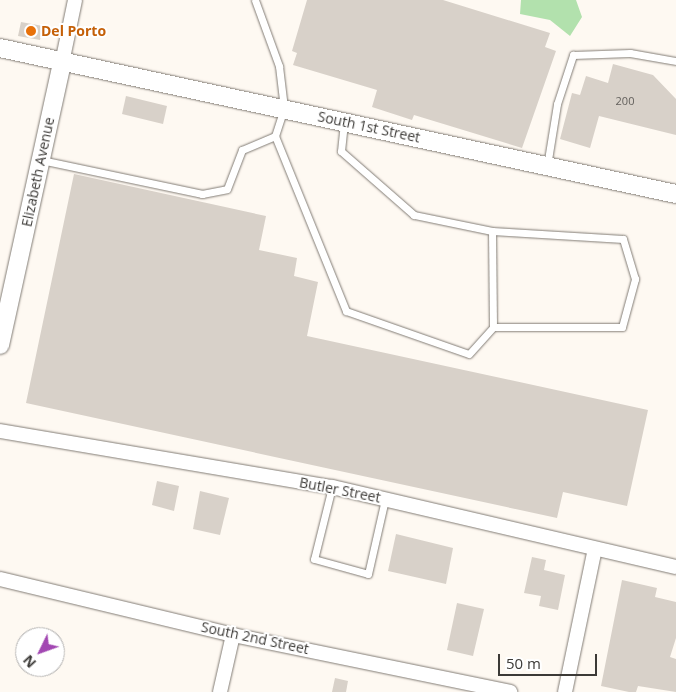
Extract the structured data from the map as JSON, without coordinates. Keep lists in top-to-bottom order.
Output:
{
  "streets": {
    "street": [
      "South 1st Street",
      "Elizabeth Avenue",
      "Butler Street",
      "South 2nd Street"
    ]
  },
  "crossings": [
    ["South 1st Street", "Elizabeth Avenue"]
  ],
  "places": ["Del Porto"],
  "house_numbers": ["200"],
  "scale_bar": "50 m",
  "north": "bottom left"
}
